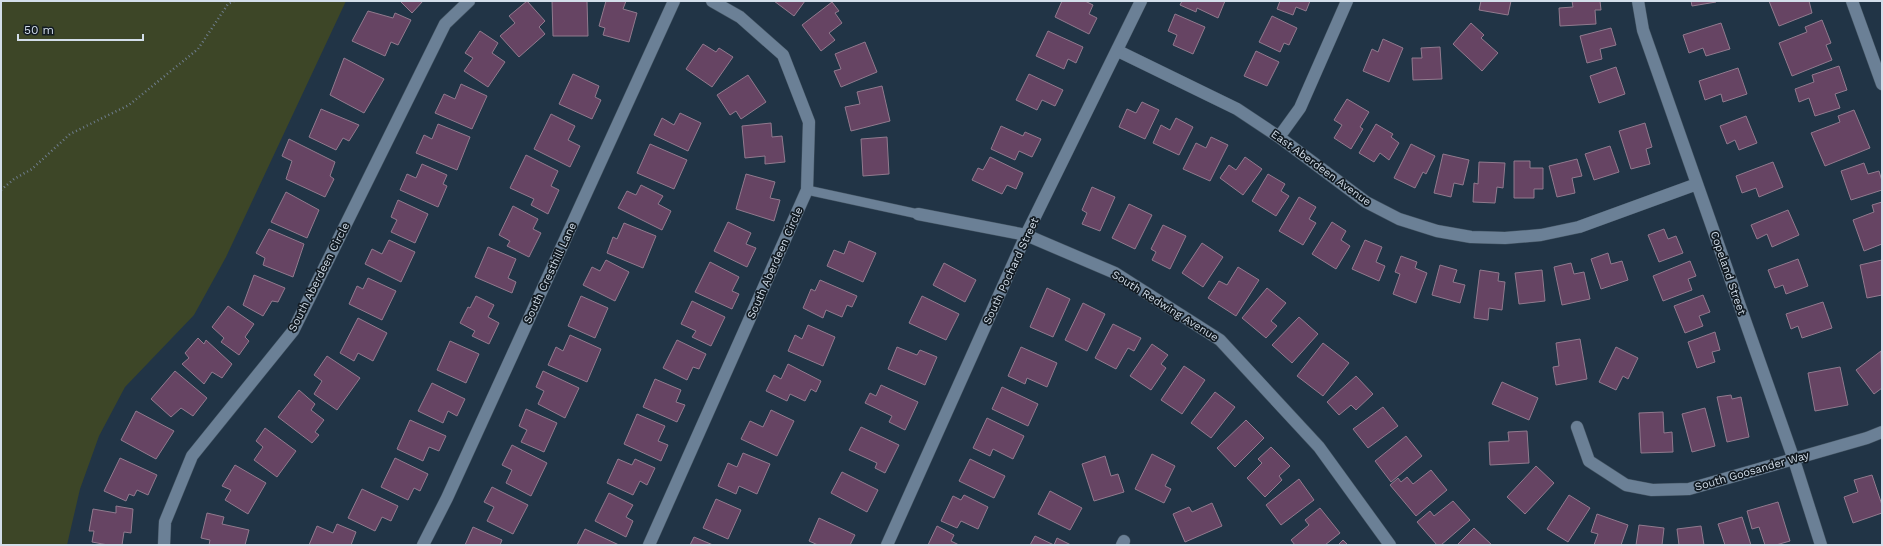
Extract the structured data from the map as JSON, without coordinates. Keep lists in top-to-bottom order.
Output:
{
  "streets": {
    "street": [
      "East Aberdeen Avenue",
      "South Aberdeen Circle",
      "South Pochard Street",
      "South Cresthill Lane",
      "Copeland Street",
      "South Redwing Avenue",
      "South Goosander Way"
    ]
  },
  "crossings": [
    ["East Aberdeen Avenue", "South Pochard Street"],
    ["East Aberdeen Avenue", "Copeland Street"],
    ["South Aberdeen Circle", "South Redwing Avenue"],
    ["South Pochard Street", "South Redwing Avenue"],
    ["Copeland Street", "South Goosander Way"]
  ],
  "scale_bar": "50 m"
}
